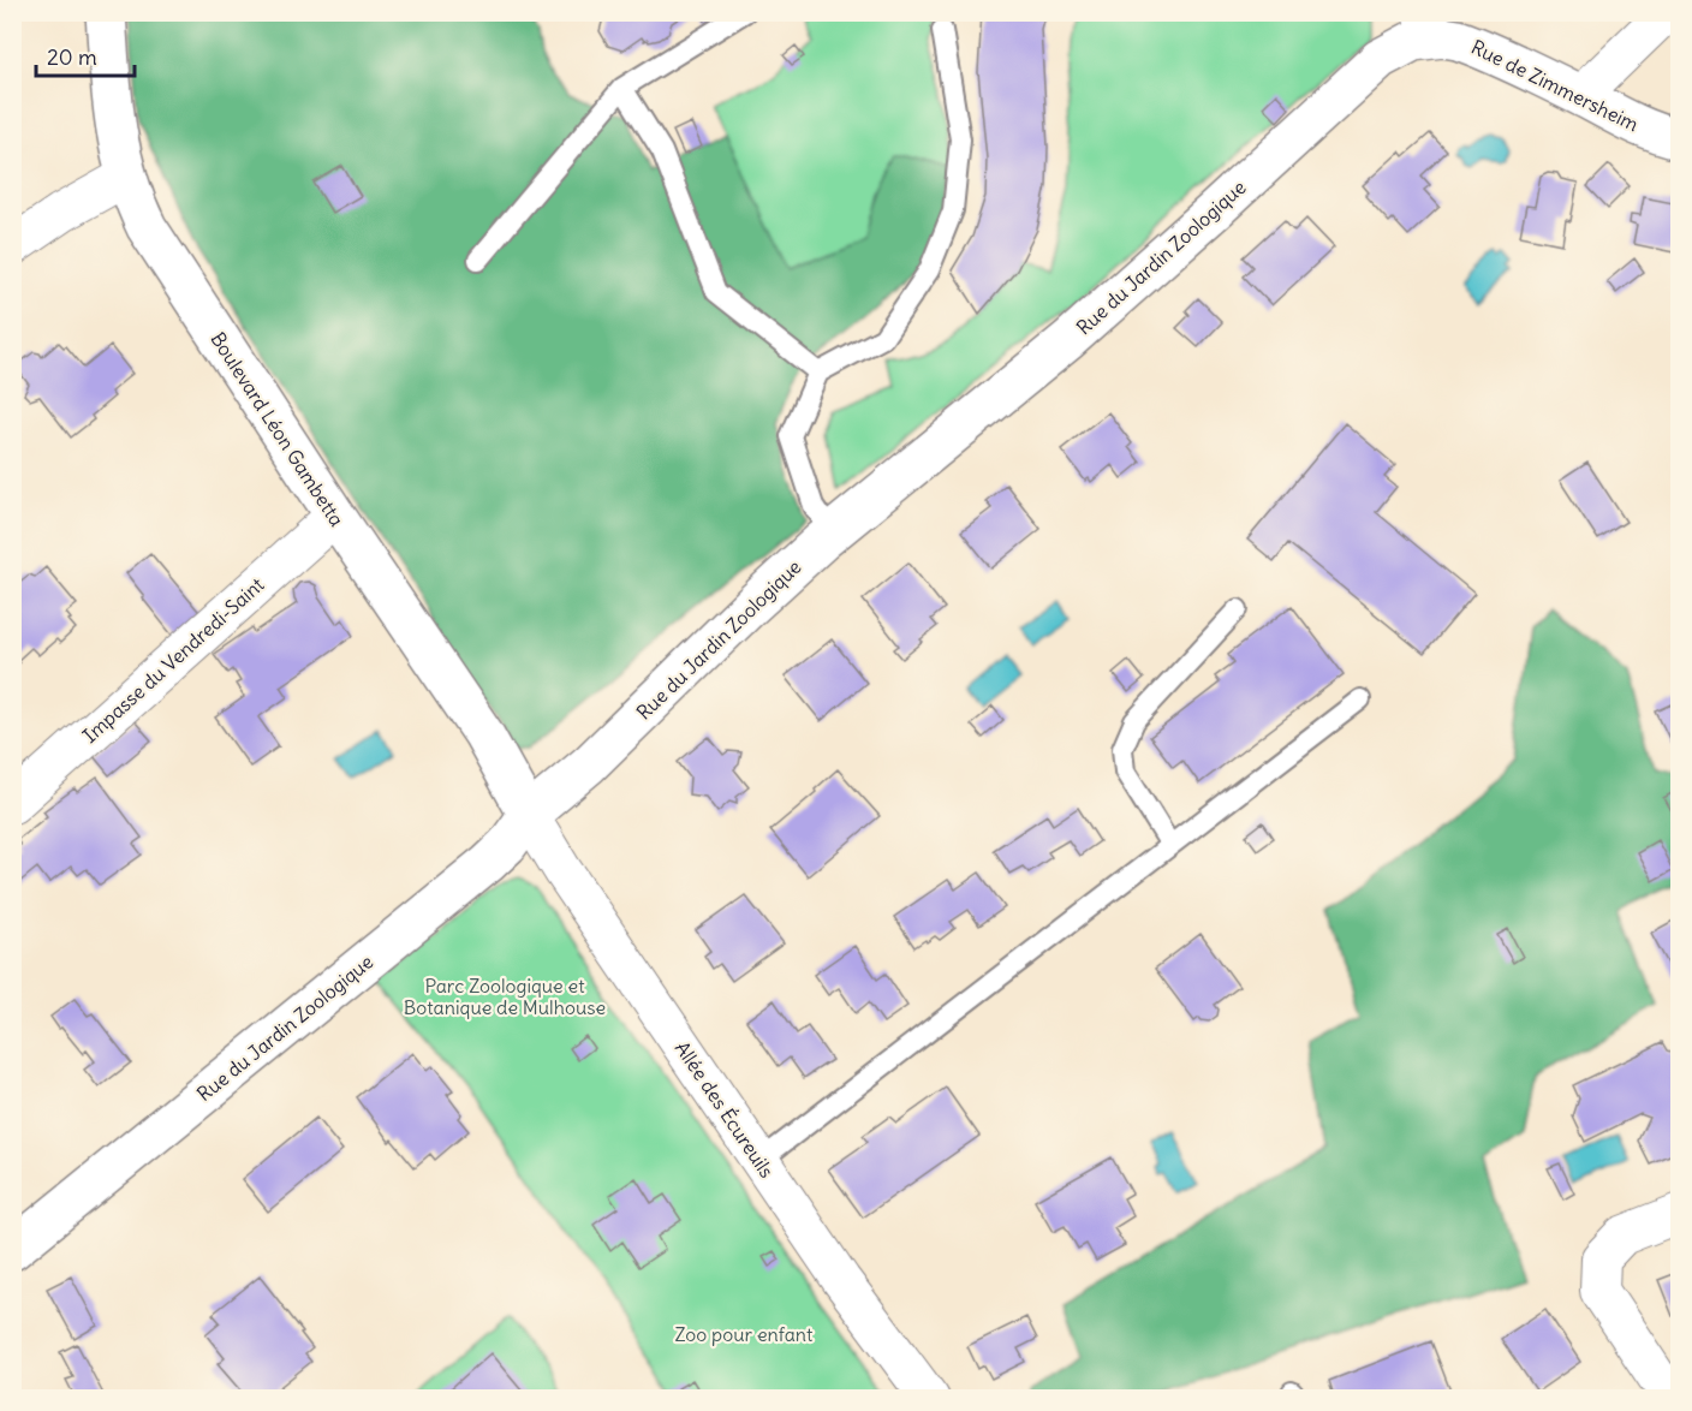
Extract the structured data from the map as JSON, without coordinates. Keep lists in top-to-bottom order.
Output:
{
  "streets": {
    "main road": ["Rue de Zimmersheim", "Rue du Jardin Zoologique", "Boulevard Léon Gambetta"],
    "street": ["Impasse du Vendredi-Saint", "Allée des Écureuils"]
  },
  "crossings": [
    ["Rue de Zimmersheim", "Rue du Jardin Zoologique"],
    ["Rue du Jardin Zoologique", "Boulevard Léon Gambetta"],
    ["Rue du Jardin Zoologique", "Allée des Écureuils"],
    ["Boulevard Léon Gambetta", "Impasse du Vendredi-Saint"],
    ["Boulevard Léon Gambetta", "Allée des Écureuils"]
  ],
  "parks": ["Parc Zoologique et Botanique de Mulhouse", "Zoo pour enfant"],
  "scale_bar": "20 m"
}
